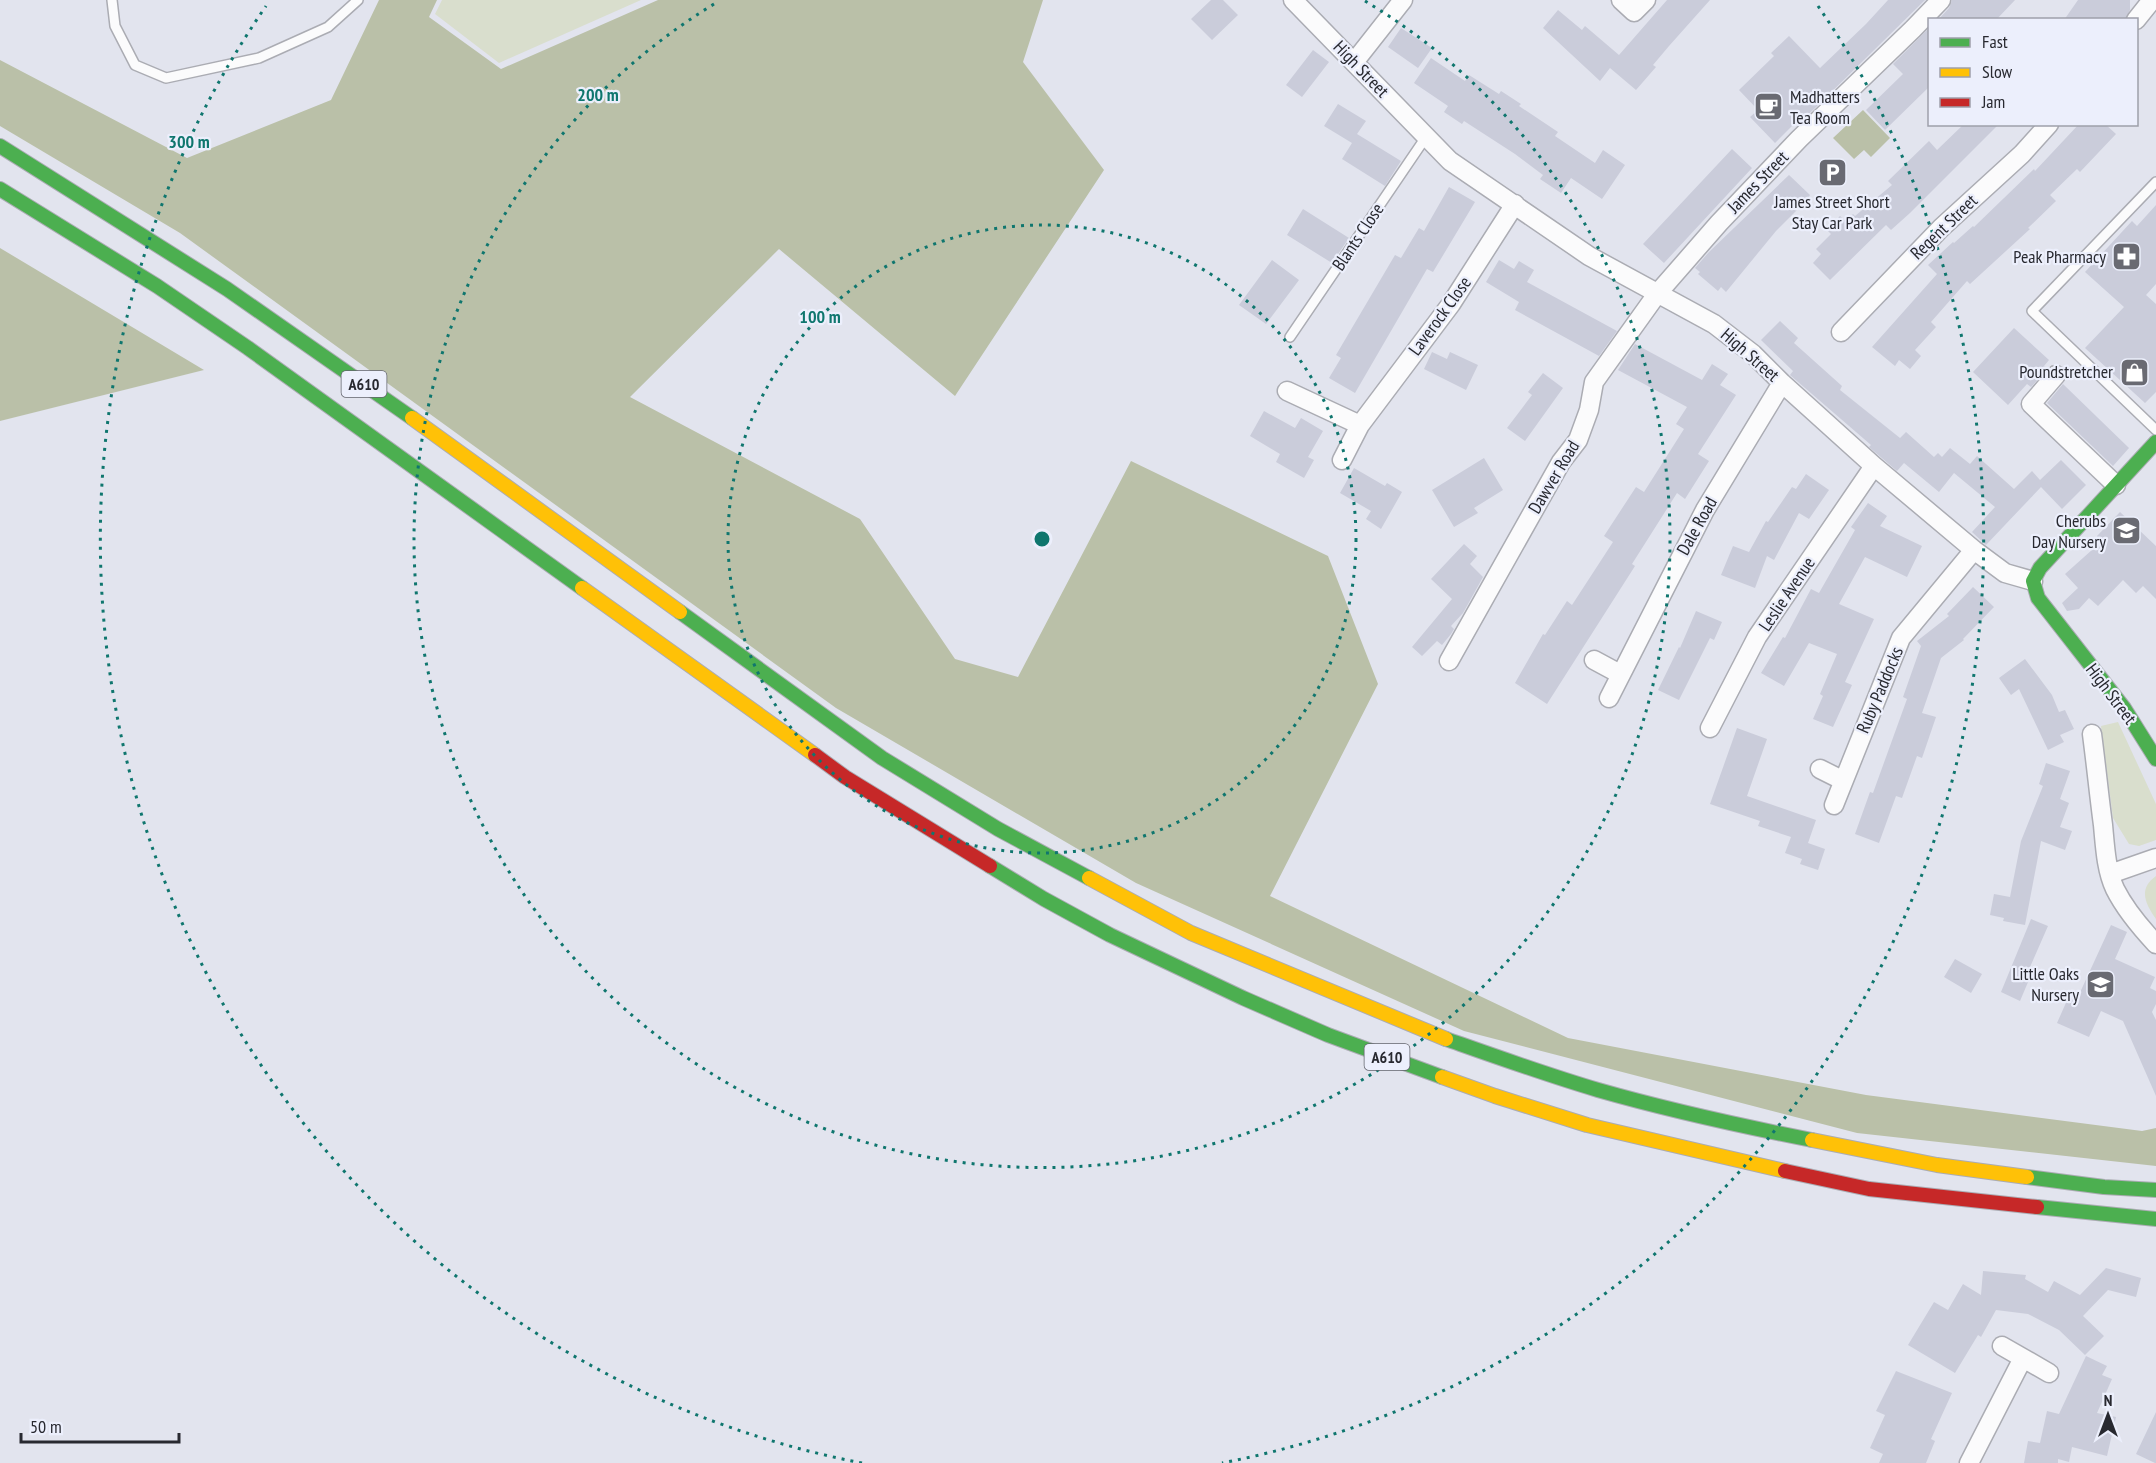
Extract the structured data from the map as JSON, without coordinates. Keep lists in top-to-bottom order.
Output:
{
  "streets": {
    "main road": ["High Street", "A610"],
    "street": [
      "James Street",
      "Regent Street",
      "Laverock Close",
      "Dawver Road",
      "Dale Road",
      "Leslie Avenue",
      "Ruby Paddocks"
    ],
    "lane": ["Blants Close"]
  },
  "crossings": [
    ["High Street", "James Street"],
    ["High Street", "Blants Close"],
    ["High Street", "Laverock Close"],
    ["High Street", "Dawver Road"],
    ["High Street", "Dale Road"],
    ["High Street", "Leslie Avenue"],
    ["High Street", "Ruby Paddocks"],
    ["James Street", "Dawver Road"]
  ],
  "places": {
    "cafe": ["Madhatters Tea Room"],
    "parking": ["James Street Short Stay Car Park"],
    "pharmacy": ["Peak Pharmacy"],
    "shop": ["Poundstretcher"],
    "school or university": ["Cherubs Day Nursery", "Little Oaks Nursery"]
  },
  "legend": ["Fast", "Slow", "Jam"],
  "scale_bar": "50 m",
  "north": "top",
  "rings": ["200 m", "300 m", "100 m"]
}
